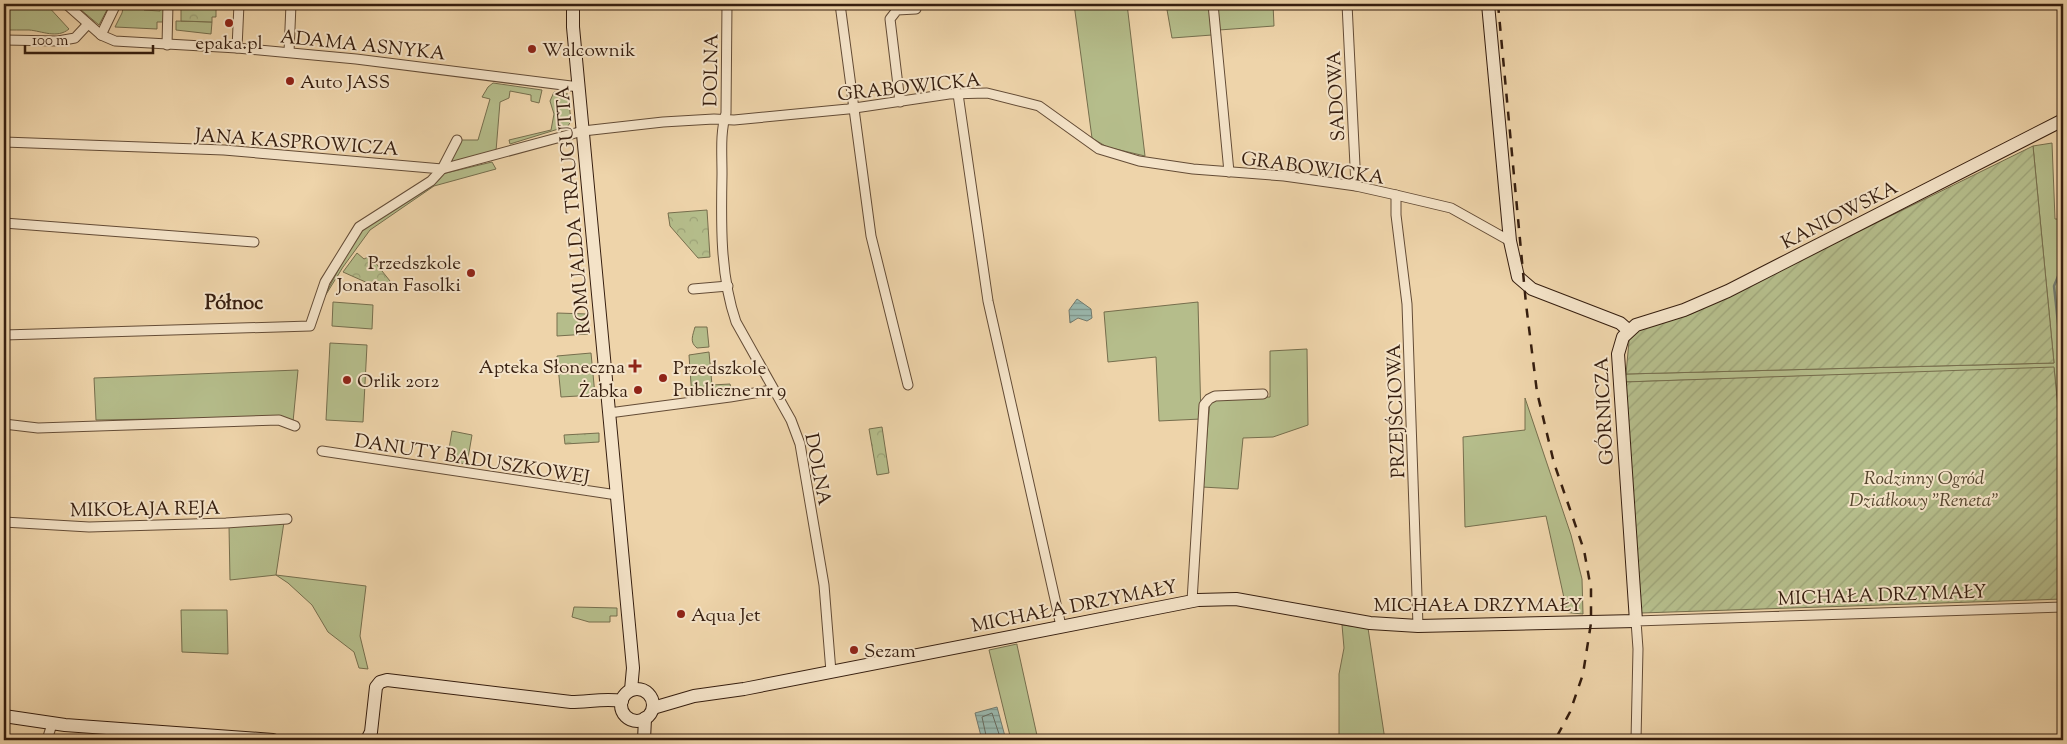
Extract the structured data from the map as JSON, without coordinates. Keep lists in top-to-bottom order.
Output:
{
  "streets": {
    "street": [
      "ADAMA ASNYKA",
      "DOLNA",
      "GRABOWICKA",
      "SADOWA",
      "JANA KASPROWICZA",
      "ROMUALDA TRAUGUTTA",
      "KANIOWSKA",
      "PRZEJŚCIOWA",
      "GÓRNICZA",
      "DANUTY BADUSZKOWEJ",
      "MIKOŁAJA REJA",
      "MICHAŁA DRZYMAŁY"
    ]
  },
  "crossings": [
    ["ADAMA ASNYKA", "ROMUALDA TRAUGUTTA"],
    ["DOLNA", "GRABOWICKA"],
    ["DOLNA", "MICHAŁA DRZYMAŁY"],
    ["GRABOWICKA", "SADOWA"],
    ["GRABOWICKA", "JANA KASPROWICZA"],
    ["GRABOWICKA", "ROMUALDA TRAUGUTTA"],
    ["GRABOWICKA", "PRZEJŚCIOWA"],
    ["JANA KASPROWICZA", "ROMUALDA TRAUGUTTA"],
    ["ROMUALDA TRAUGUTTA", "DANUTY BADUSZKOWEJ"],
    ["ROMUALDA TRAUGUTTA", "MICHAŁA DRZYMAŁY"],
    ["KANIOWSKA", "GÓRNICZA"],
    ["PRZEJŚCIOWA", "MICHAŁA DRZYMAŁY"],
    ["GÓRNICZA", "MICHAŁA DRZYMAŁY"]
  ],
  "districts": ["Północ"],
  "parks": ["Rodzinny Ogród Działkowy \"Reneta\""],
  "places": {
    "other": [
      "epaka.pl",
      "Walcownik",
      "Auto JASS",
      "Przedszkole Jonatan Fasolki",
      "Przedszkole Publiczne nr 9",
      "Orlik 2012",
      "Żabka",
      "Aqua Jet",
      "Sezam"
    ],
    "health": ["Apteka Słoneczna"]
  },
  "scale_bar": "100 m"
}
